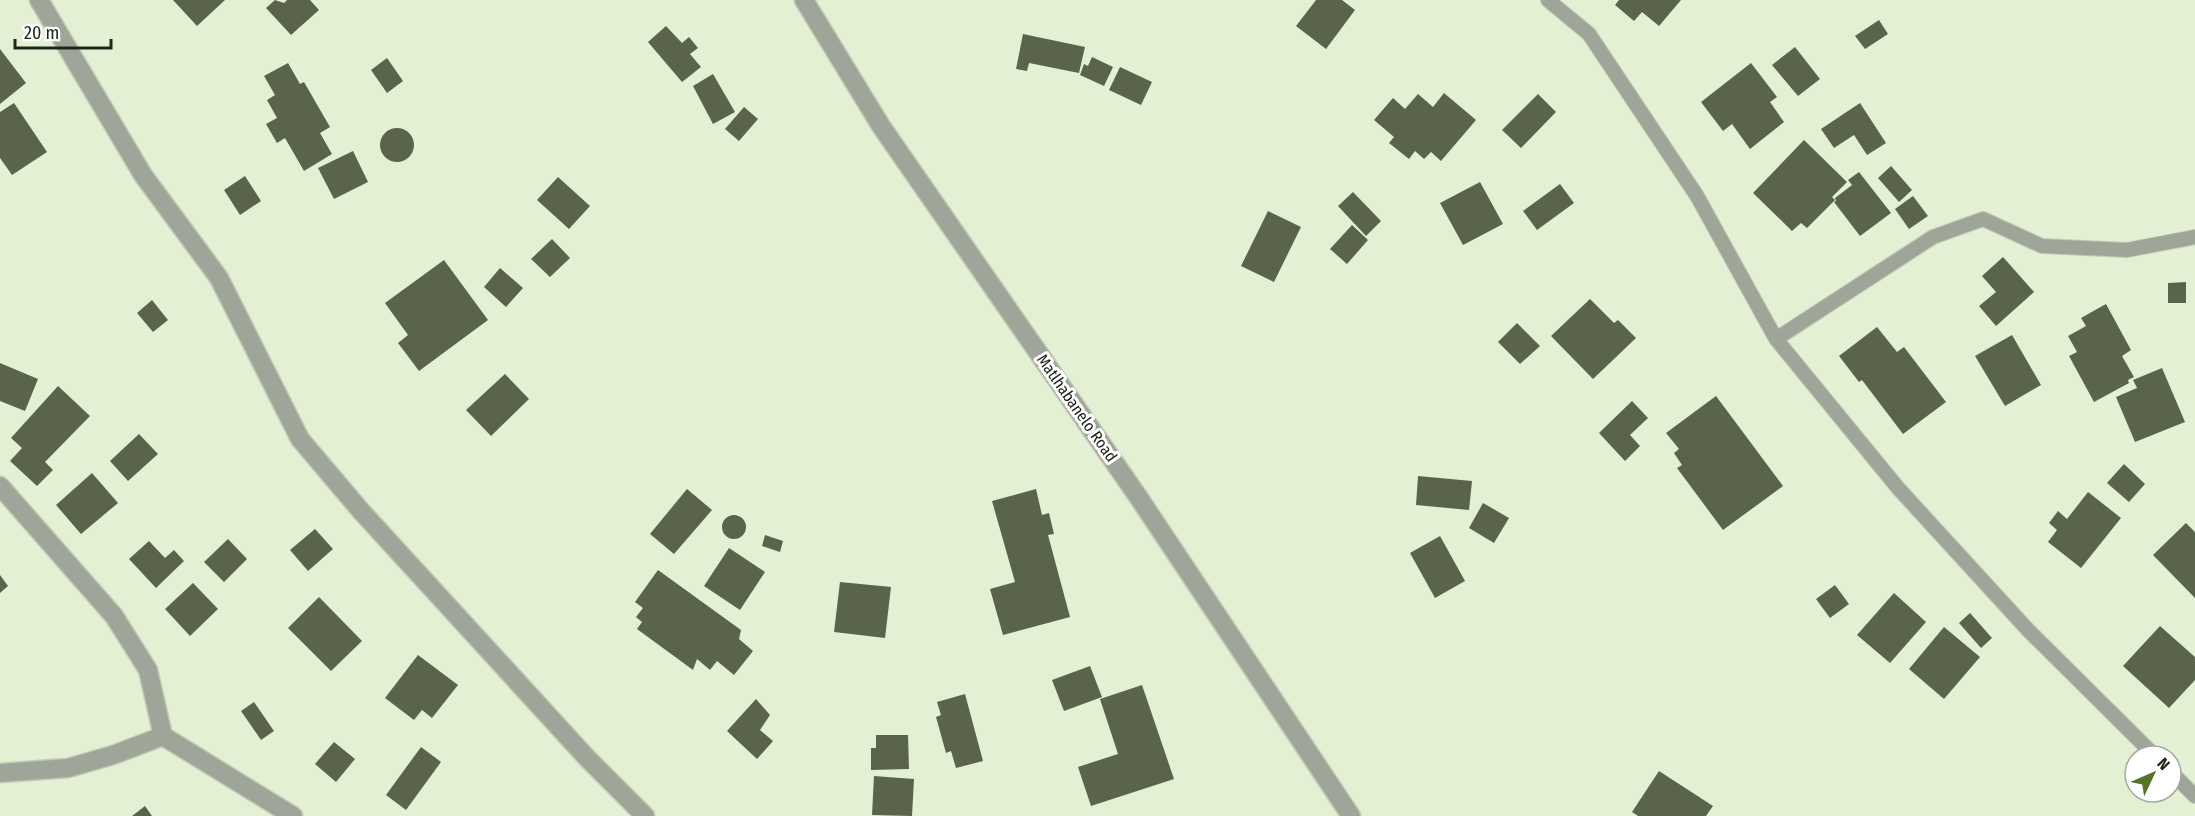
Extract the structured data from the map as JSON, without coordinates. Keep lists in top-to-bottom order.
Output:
{
  "streets": {
    "street": ["Matlhabanelo Road"]
  },
  "scale_bar": "20 m",
  "north": "top right"
}
